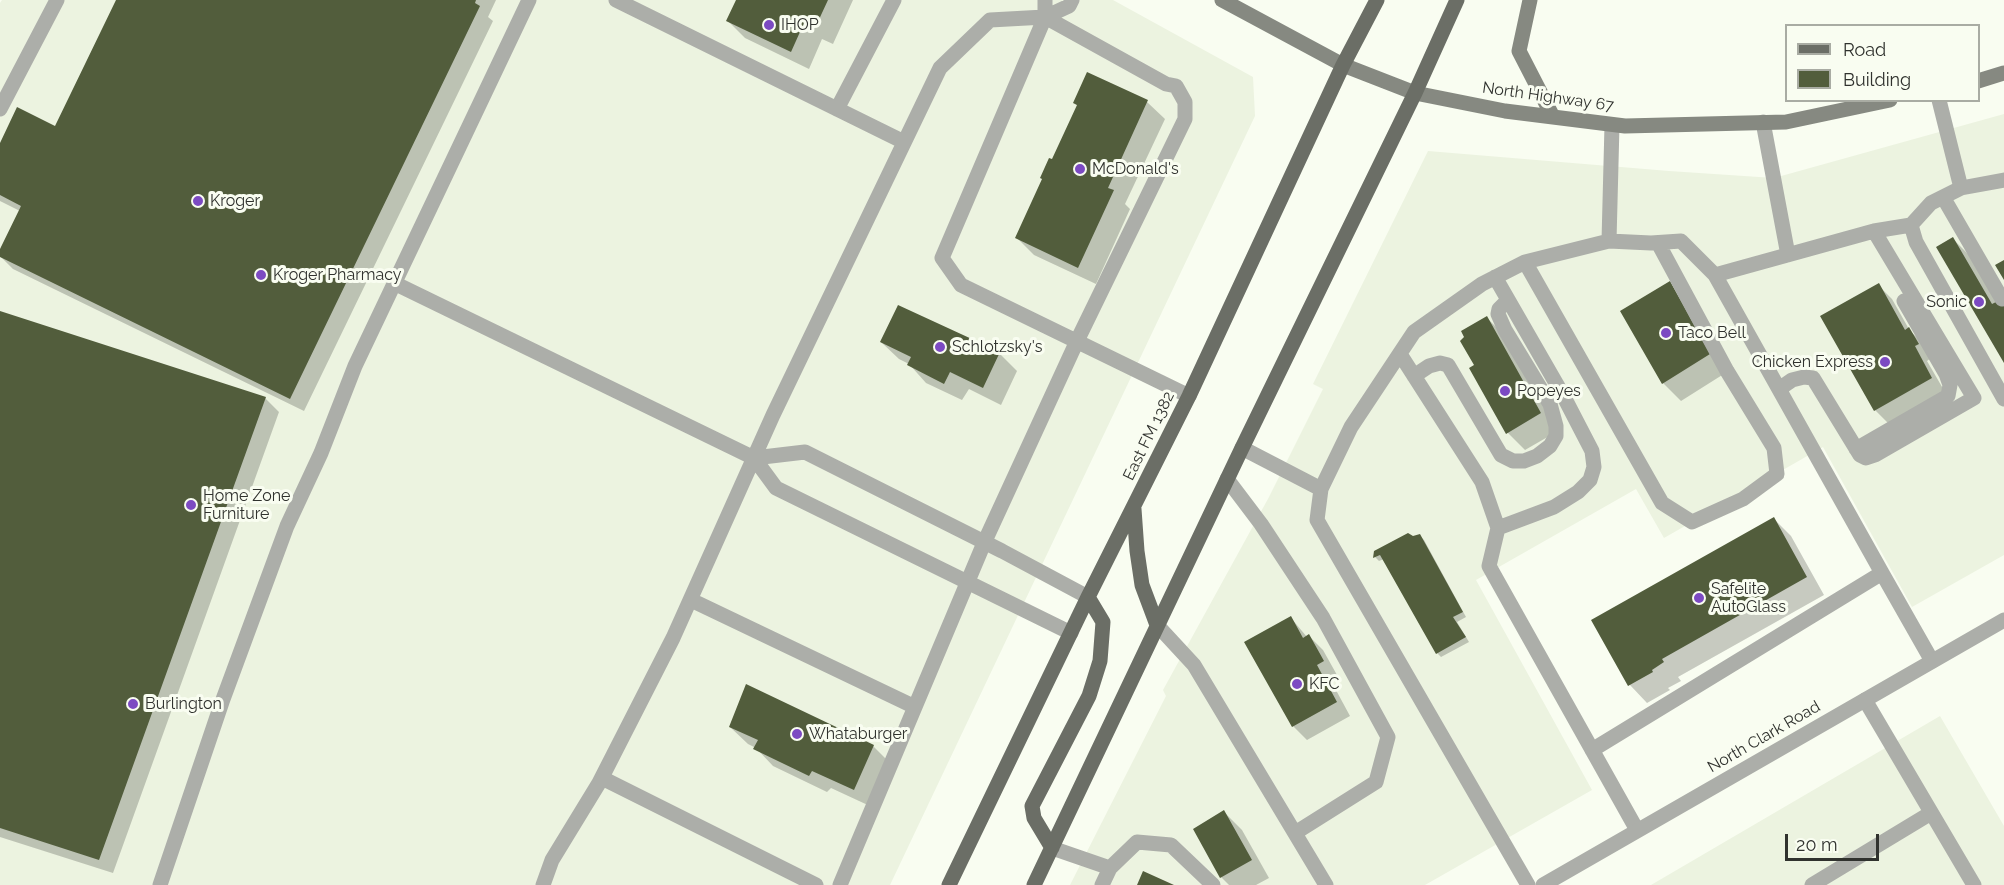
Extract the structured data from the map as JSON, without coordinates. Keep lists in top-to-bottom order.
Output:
{
  "streets": {
    "main road": ["North Highway 67", "East FM 1382"],
    "street": ["North Clark Road"]
  },
  "crossings": [
    ["North Highway 67", "East FM 1382"]
  ],
  "places": [
    "IHOP",
    "McDonald's",
    "Kroger",
    "Kroger Pharmacy",
    "Sonic",
    "Taco Bell",
    "Schlotzsky's",
    "Chicken Express",
    "Popeyes",
    "Home Zone Furniture",
    "Safelite AutoGlass",
    "KFC",
    "Burlington",
    "Whataburger"
  ],
  "legend": ["Road", "Building"],
  "scale_bar": "20 m"
}
